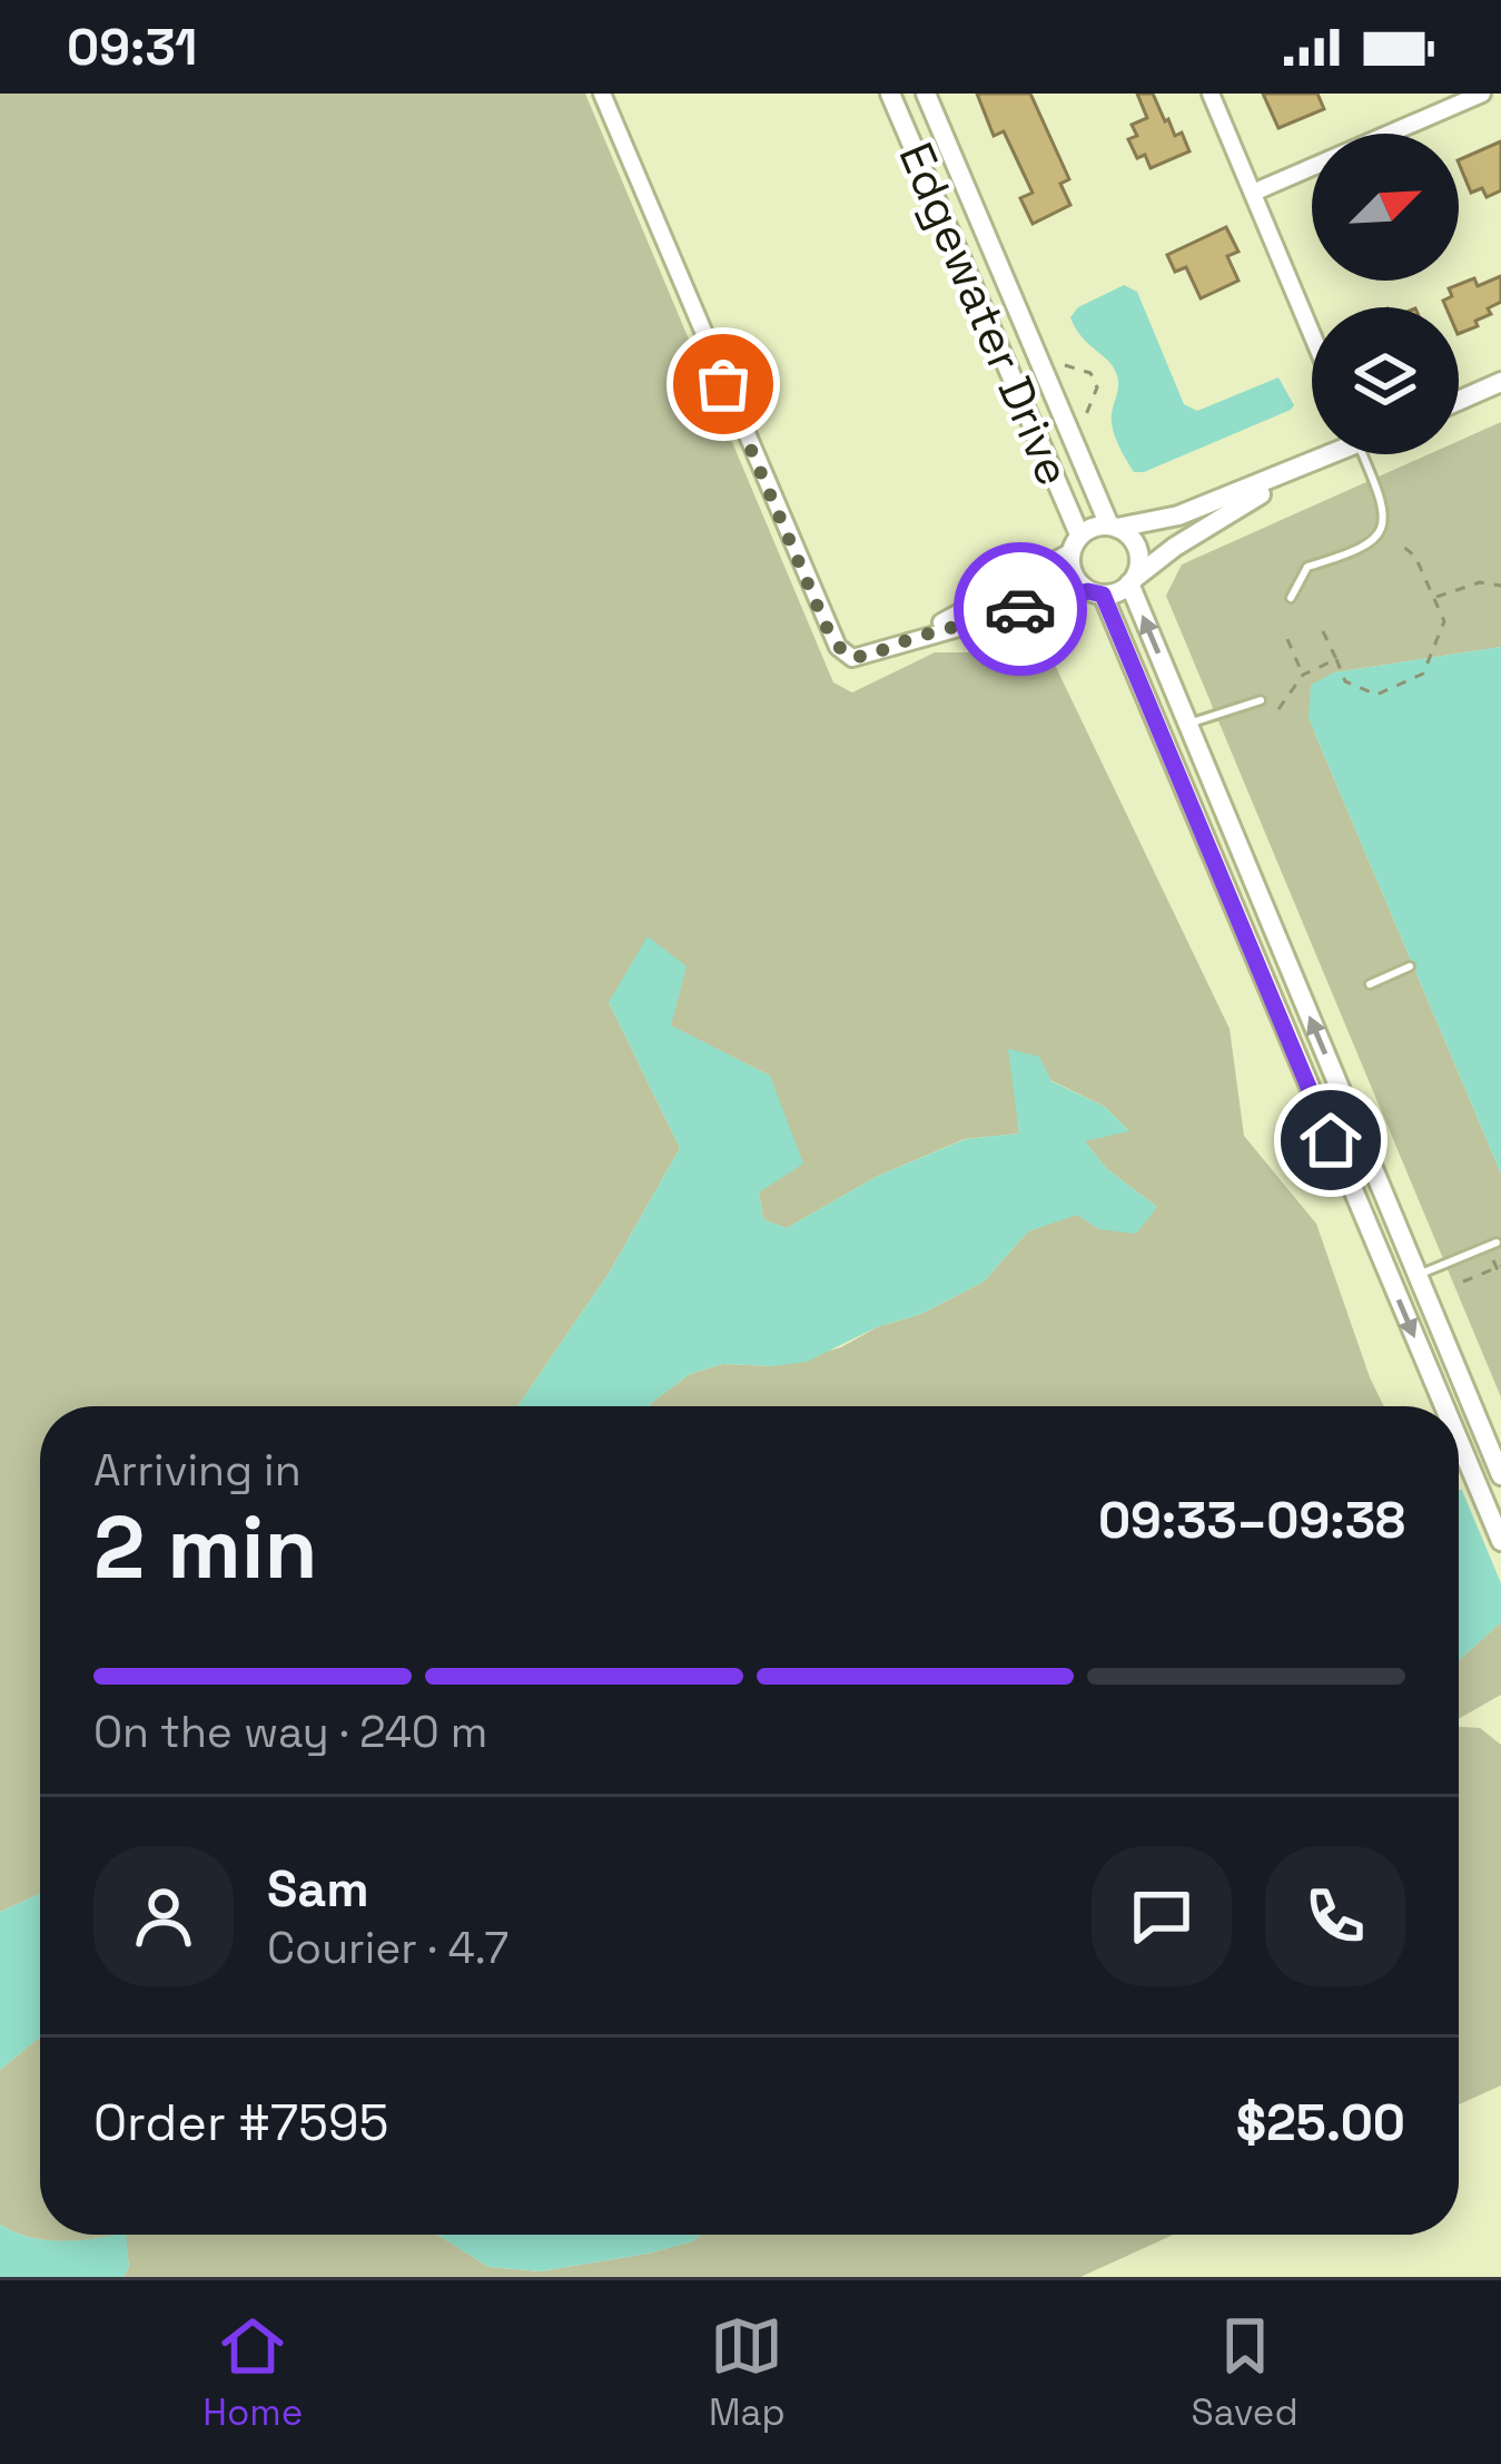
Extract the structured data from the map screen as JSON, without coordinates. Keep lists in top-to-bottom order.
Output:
{
  "streets": {
    "street": ["Edgewater Drive"]
  },
  "north": "top right",
  "page": {
    "status": "09:31",
    "heading": ["2 min", "Arriving in", "09:33–09:38"],
    "panel": [
      "Sam",
      "Courier · 4.7",
      "Order #7595",
      "$25.00"
    ],
    "bar": "On the way · 240 m",
    "tabs": ["Home", "Map", "Saved"]
  }
}
